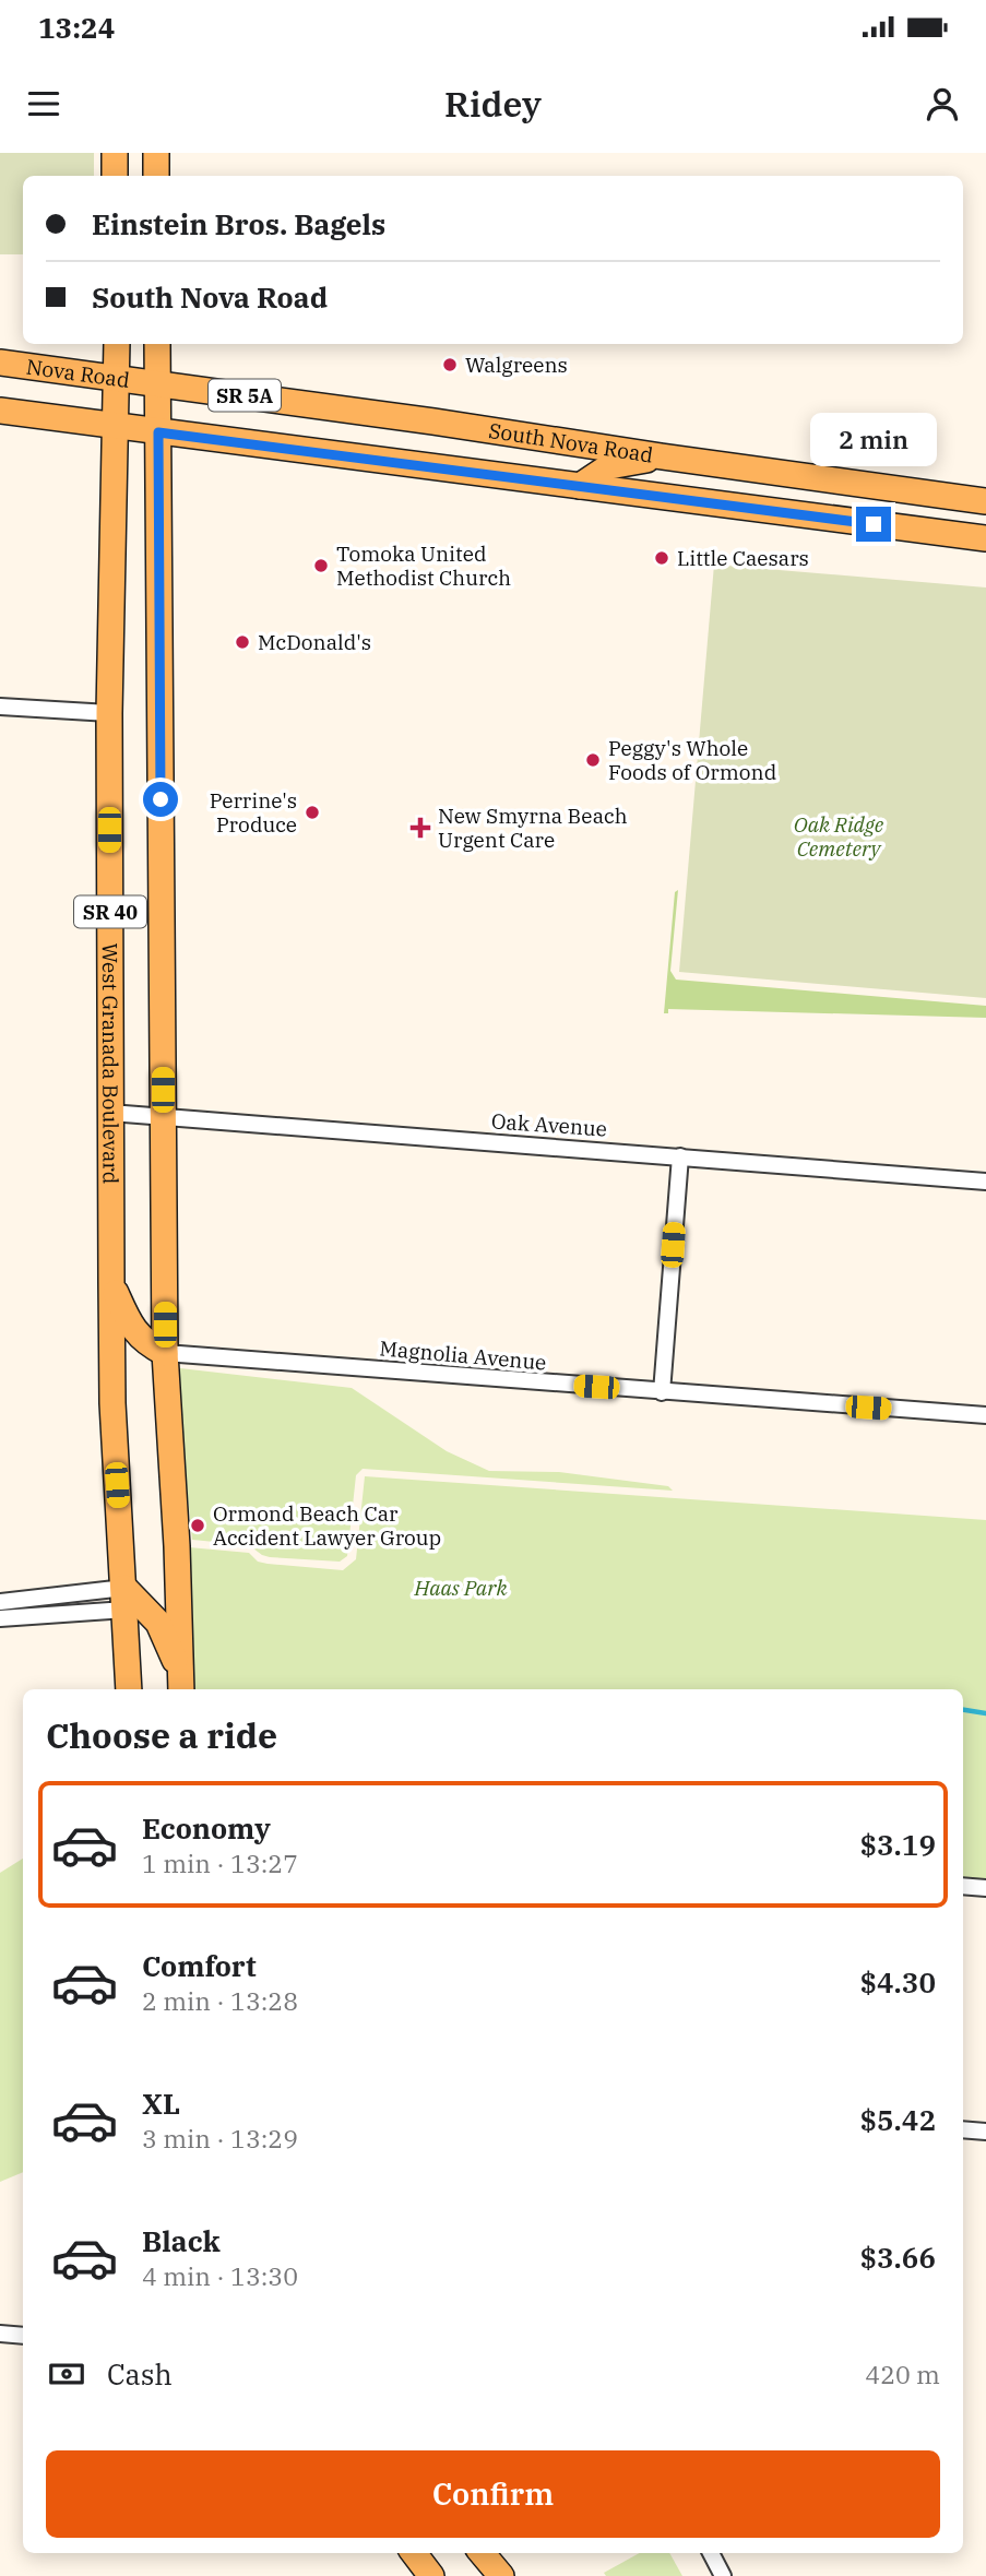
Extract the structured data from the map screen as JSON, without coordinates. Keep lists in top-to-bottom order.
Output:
{
  "streets": {
    "main road": [
      "Nova Road",
      "SR 5A",
      "South Nova Road",
      "SR 40",
      "West Granada Boulevard"
    ],
    "street": ["Oak Avenue", "Magnolia Avenue"]
  },
  "crossings": [
    ["Nova Road", "South Nova Road"],
    ["Nova Road", "SR 40"],
    ["Nova Road", "West Granada Boulevard"],
    ["SR 5A", "South Nova Road"],
    ["SR 5A", "West Granada Boulevard"],
    ["South Nova Road", "SR 40"],
    ["South Nova Road", "West Granada Boulevard"],
    ["SR 40", "Oak Avenue"],
    ["SR 40", "Magnolia Avenue"],
    ["West Granada Boulevard", "Oak Avenue"]
  ],
  "parks": ["Oak Ridge Cemetery", "Haas Park"],
  "places": {
    "other": [
      "Walgreens",
      "Little Caesars",
      "Tomoka United Methodist Church",
      "McDonald's",
      "Peggy's Whole Foods of Ormond",
      "Perrine's Produce",
      "Ormond Beach Car Accident Lawyer Group"
    ],
    "health": ["New Smyrna Beach Urgent Care"]
  },
  "page": {
    "status": "13:24",
    "header": "Ridey",
    "banner": ["Einstein Bros. Bagels", "South Nova Road"],
    "bubble": "2 min",
    "heading": "Choose a ride",
    "list": [
      {
        "name": "Economy",
        "note": "1 min · 13:27",
        "value": "$3.19"
      },
      {
        "name": "Comfort",
        "note": "2 min · 13:28",
        "value": "$4.30"
      },
      {
        "name": "XL",
        "note": "3 min · 13:29",
        "value": "$5.42"
      },
      {
        "name": "Black",
        "note": "4 min · 13:30",
        "value": "$3.66"
      }
    ],
    "pay": ["Cash", "420 m"],
    "buttons": "Confirm"
  }
}
